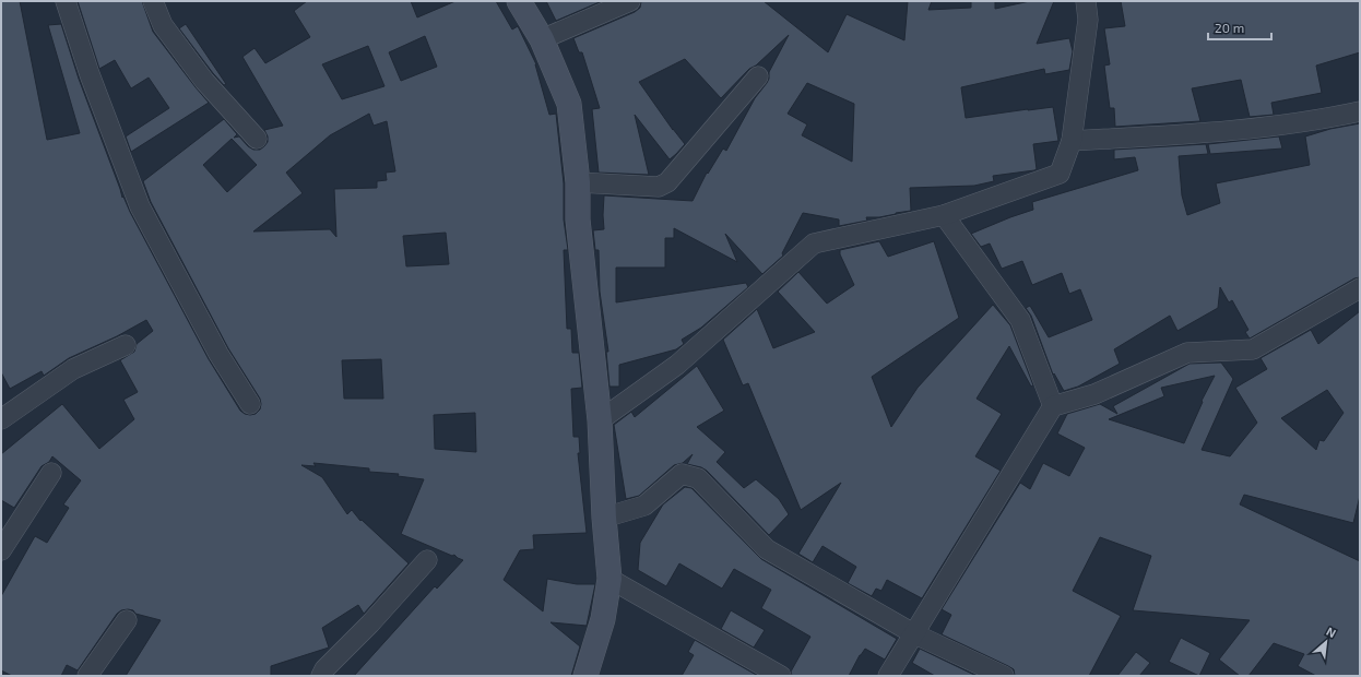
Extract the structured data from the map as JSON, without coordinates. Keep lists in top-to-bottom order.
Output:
{
  "scale_bar": "20 m",
  "north": "top right"
}
